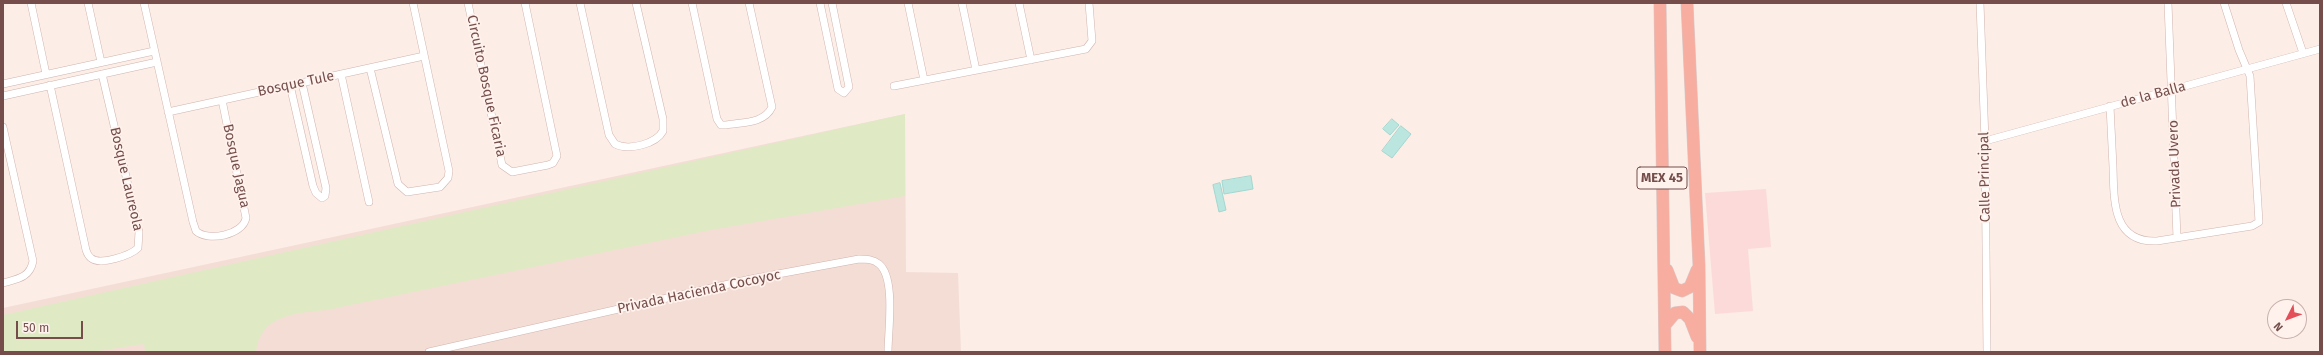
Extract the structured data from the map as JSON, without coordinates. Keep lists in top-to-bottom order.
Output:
{
  "streets": {
    "highway": ["MEX 45"],
    "street": [
      "Bosque Tule",
      "Circuito Bosque Ficaria",
      "de la Balla",
      "Privada Uvero",
      "Bosque Jagua",
      "Calle Principal",
      "Bosque Laureola",
      "Privada Hacienda Cocoyoc"
    ]
  },
  "crossings": [
    ["Bosque Tule", "Bosque Jagua"],
    ["de la Balla", "Privada Uvero"],
    ["de la Balla", "Calle Principal"]
  ],
  "scale_bar": "50 m",
  "north": "bottom left"
}
